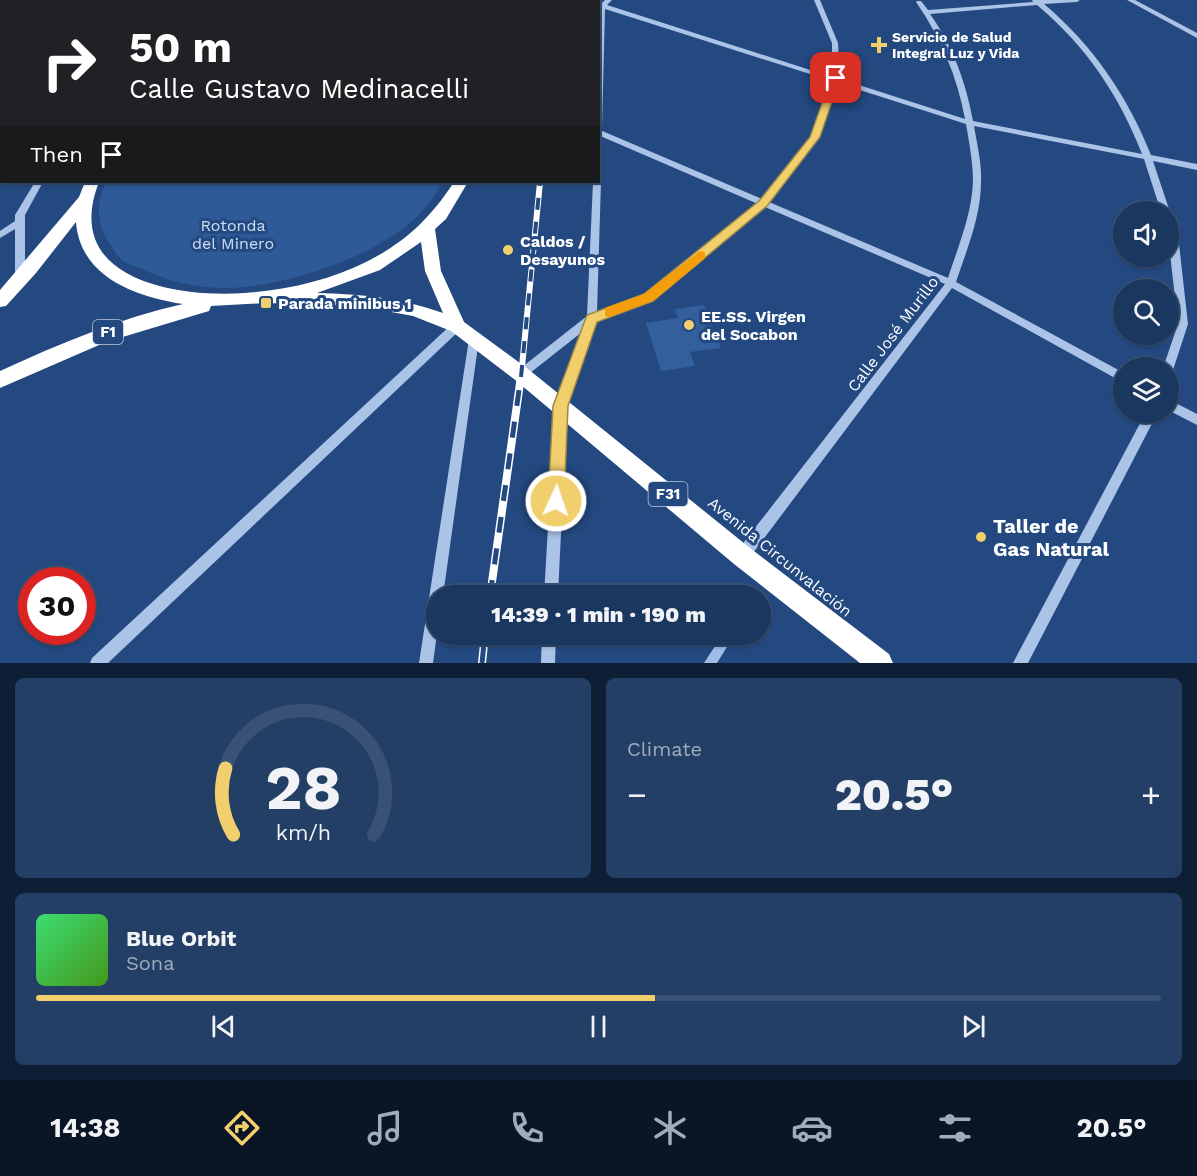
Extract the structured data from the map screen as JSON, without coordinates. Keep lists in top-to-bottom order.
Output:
{
  "streets": {
    "highway": ["F1", "F31", "Avenida Circunvalación"],
    "street": ["Calle José Murillo"]
  },
  "crossings": [
    ["F1", "Avenida Circunvalación"],
    ["Calle José Murillo", "Avenida Circunvalación"]
  ],
  "parks": ["Rotonda del Minero"],
  "places": {
    "health": ["Servicio de Salud Integral Luz y Vida"],
    "other": ["Caldos / Desayunos", "EE.SS. Virgen del Socabon", "Taller de Gas Natural"],
    "transit": ["Parada minibus 1"]
  },
  "page": {
    "turn": ["50 m", "Calle Gustavo Medinacelli"],
    "then": "Then",
    "limit": "30",
    "trip": "14:39 · 1 min · 190 m",
    "tile": "Climate",
    "heat": ["−", "20.5°", "+"],
    "song": ["Blue Orbit", "Sona"],
    "tabs": ["14:38", "20.5°"],
    "gauge": ["28", "km/h"]
  }
}
